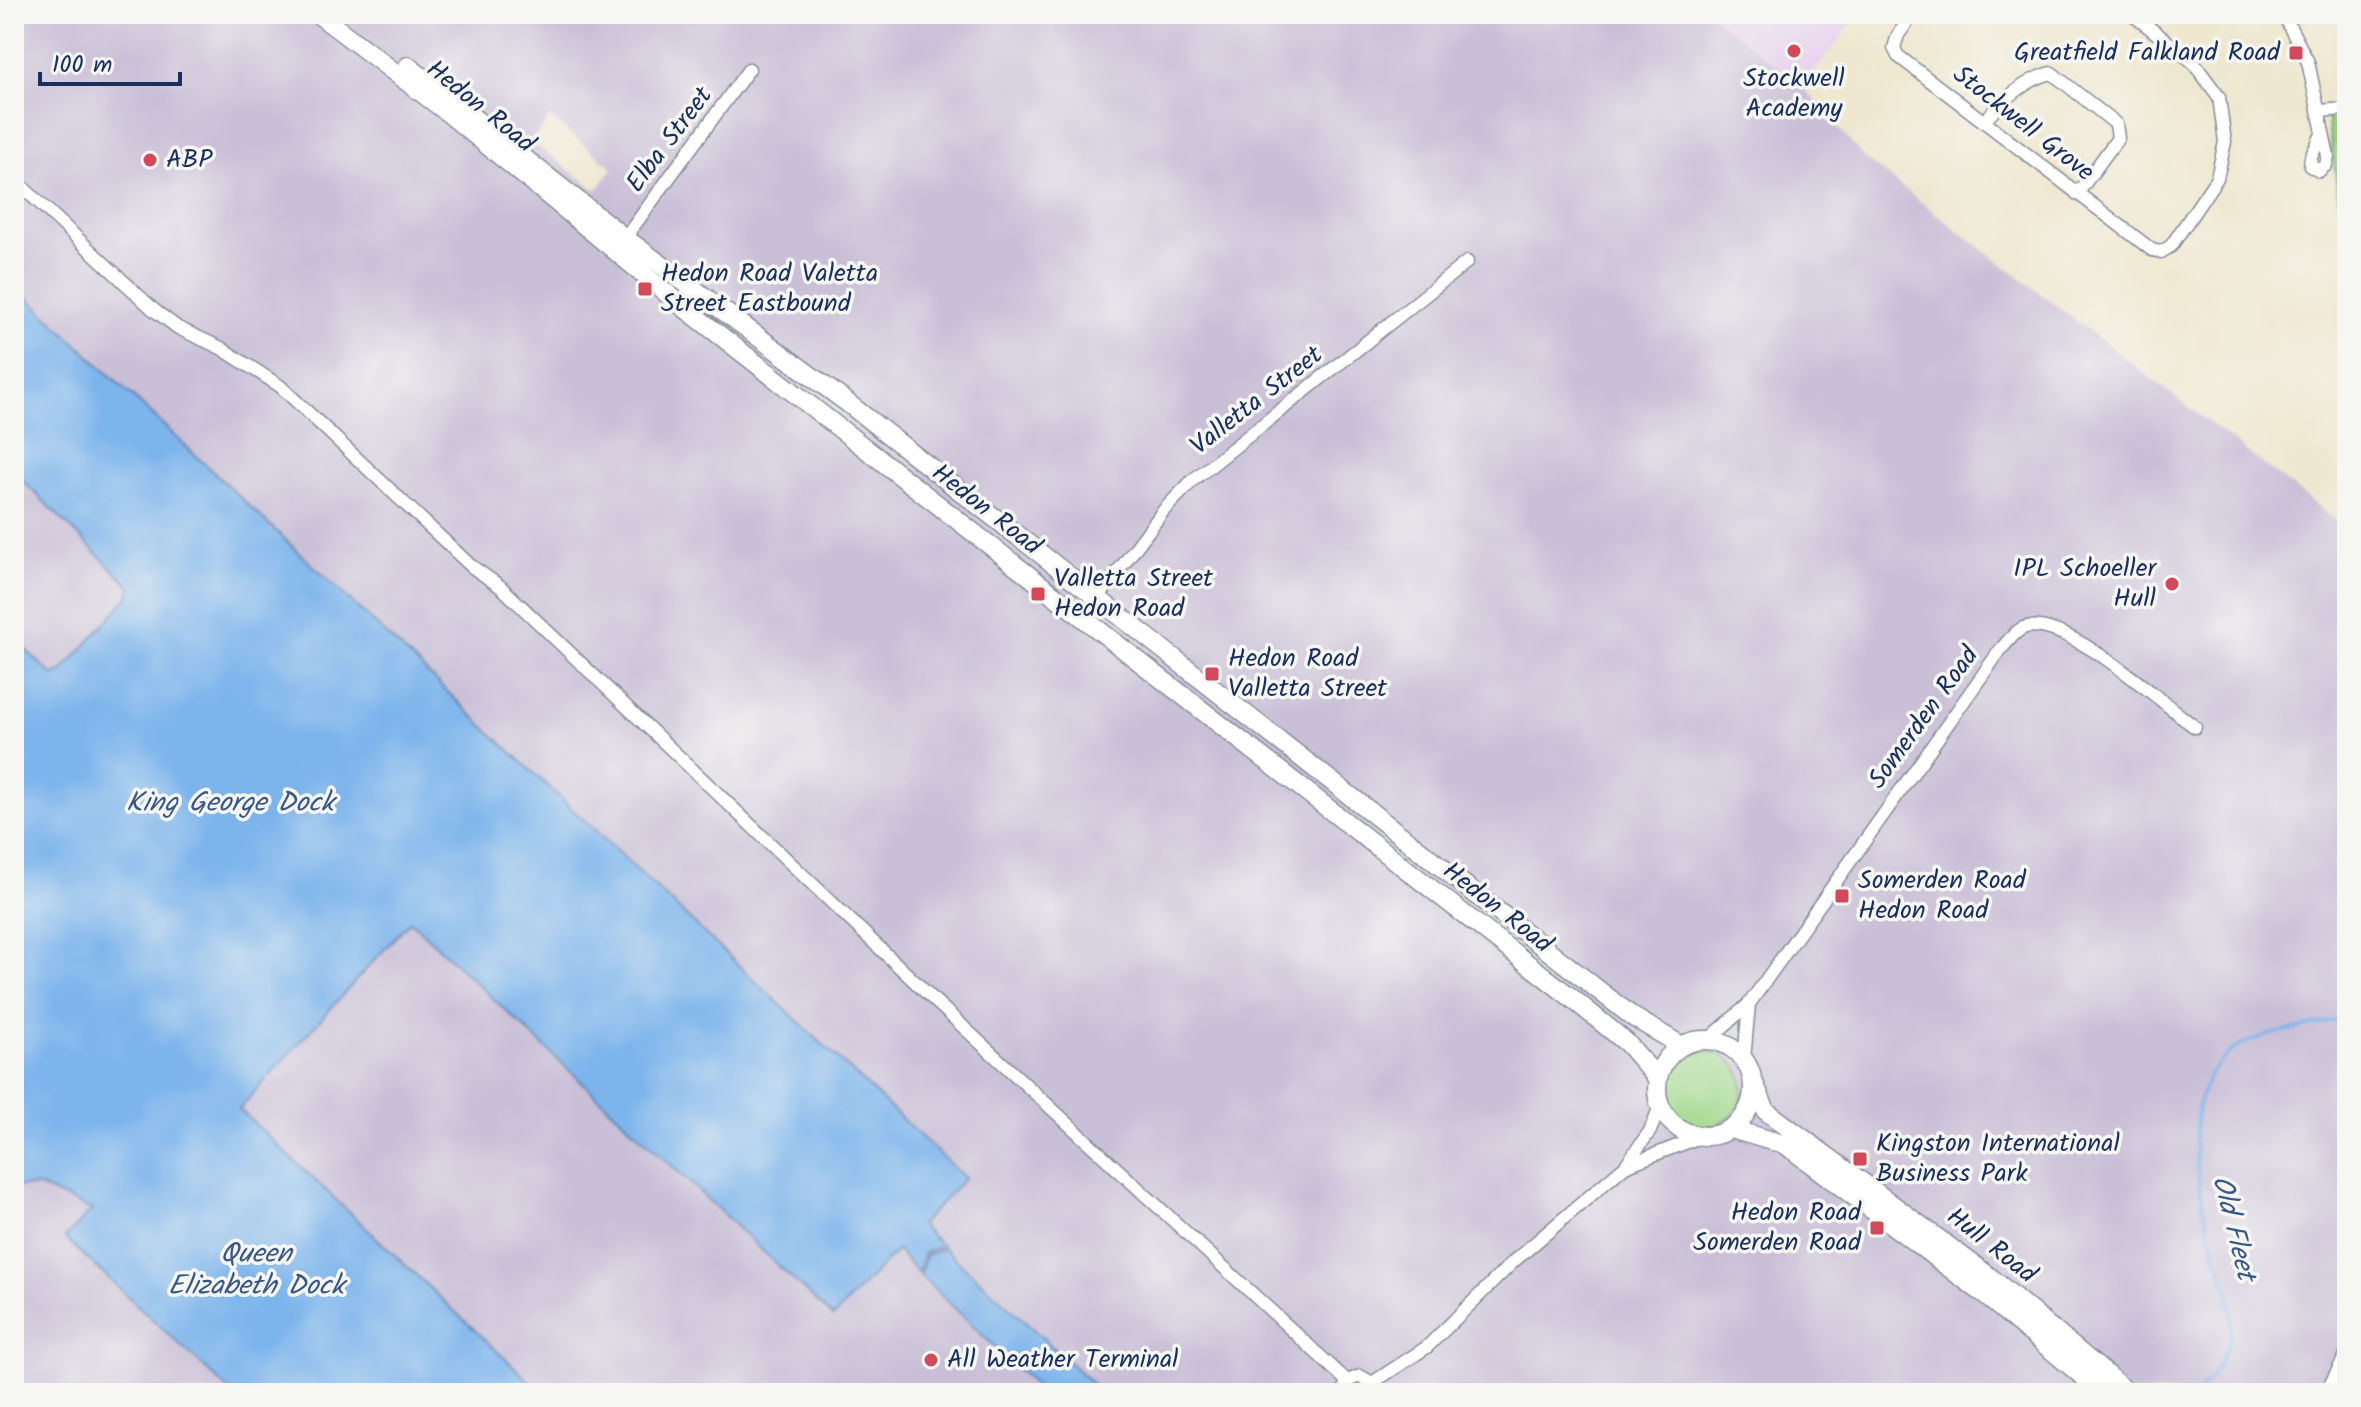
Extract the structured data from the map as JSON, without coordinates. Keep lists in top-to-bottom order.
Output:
{
  "streets": {
    "highway": ["Hedon Road", "Hull Road"],
    "street": [
      "Stockwell Grove",
      "Elba Street",
      "Valletta Street",
      "Somerden Road"
    ]
  },
  "crossings": [
    ["Hedon Road", "Elba Street"],
    ["Hedon Road", "Valletta Street"],
    ["Hedon Road", "Somerden Road"],
    ["Hedon Road", "Hull Road"],
    ["Somerden Road", "Hull Road"]
  ],
  "water": ["King George Dock", "Old Fleet", "Queen Elizabeth Dock"],
  "places": {
    "other": [
      "Stockwell Academy",
      "ABP",
      "IPL Schoeller Hull",
      "All Weather Terminal"
    ],
    "transit": [
      "Greatfield Falkland Road",
      "Hedon Road Valetta Street Eastbound",
      "Valletta Street Hedon Road",
      "Hedon Road Valletta Street",
      "Somerden Road Hedon Road",
      "Kingston International Business Park",
      "Hedon Road Somerden Road"
    ]
  },
  "scale_bar": "100 m"
}
